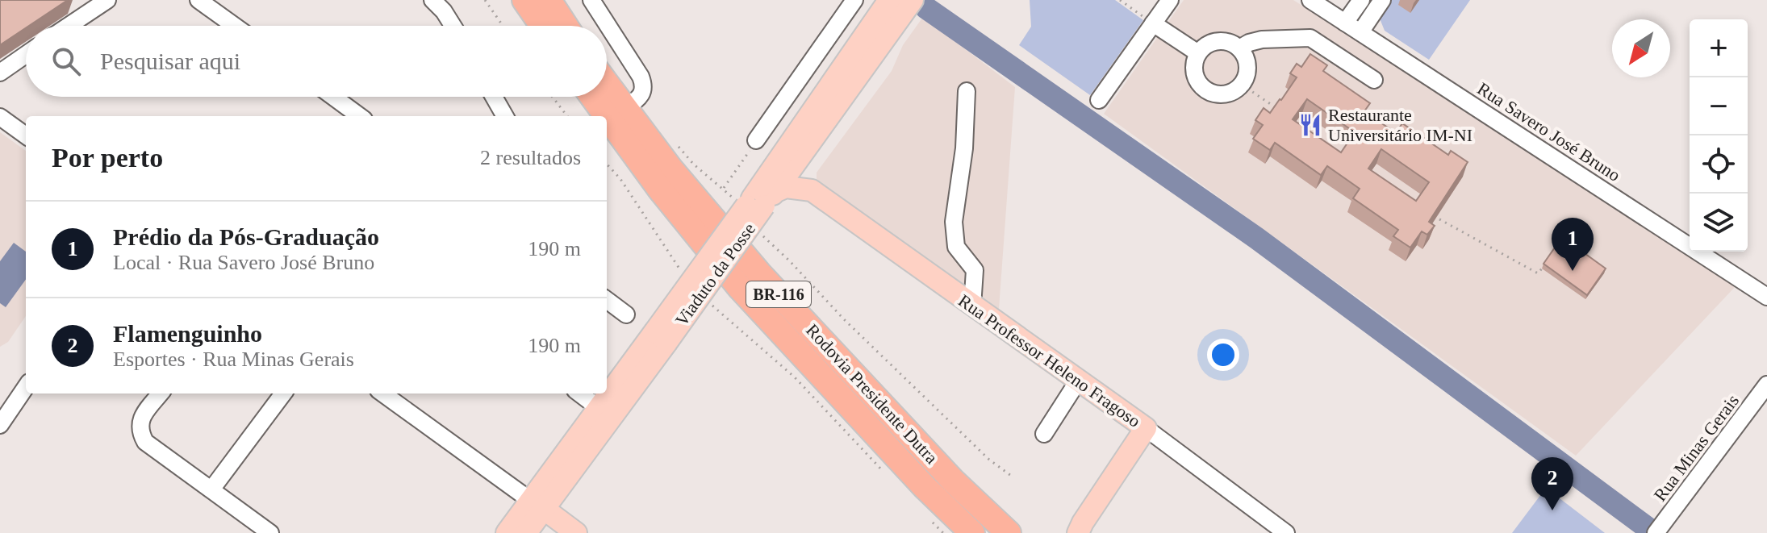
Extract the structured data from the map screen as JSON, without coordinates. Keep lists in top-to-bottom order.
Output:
{
  "streets": {
    "highway": ["BR-116", "Rodovia Presidente Dutra"],
    "main road": ["Viaduto da Posse", "Rua Professor Heleno Fragoso"],
    "street": ["Rua Savero José Bruno", "Rua Minas Gerais"]
  },
  "places": {
    "restaurant": ["Restaurante Universitário IM-NI"]
  },
  "north": "bottom left",
  "page": {
    "map_buttons": ["+", "−"],
    "search": "Pesquisar aqui",
    "heading": ["Por perto", "2 resultados"],
    "list": [
      {
        "mark": "1",
        "name": "Prédio da Pós-Graduação",
        "note": "Local · Rua Savero José Bruno",
        "value": "190 m"
      },
      {
        "mark": "2",
        "name": "Flamenguinho",
        "note": "Esportes · Rua Minas Gerais",
        "value": "190 m"
      }
    ],
    "pins": ["1", "2"]
  }
}
